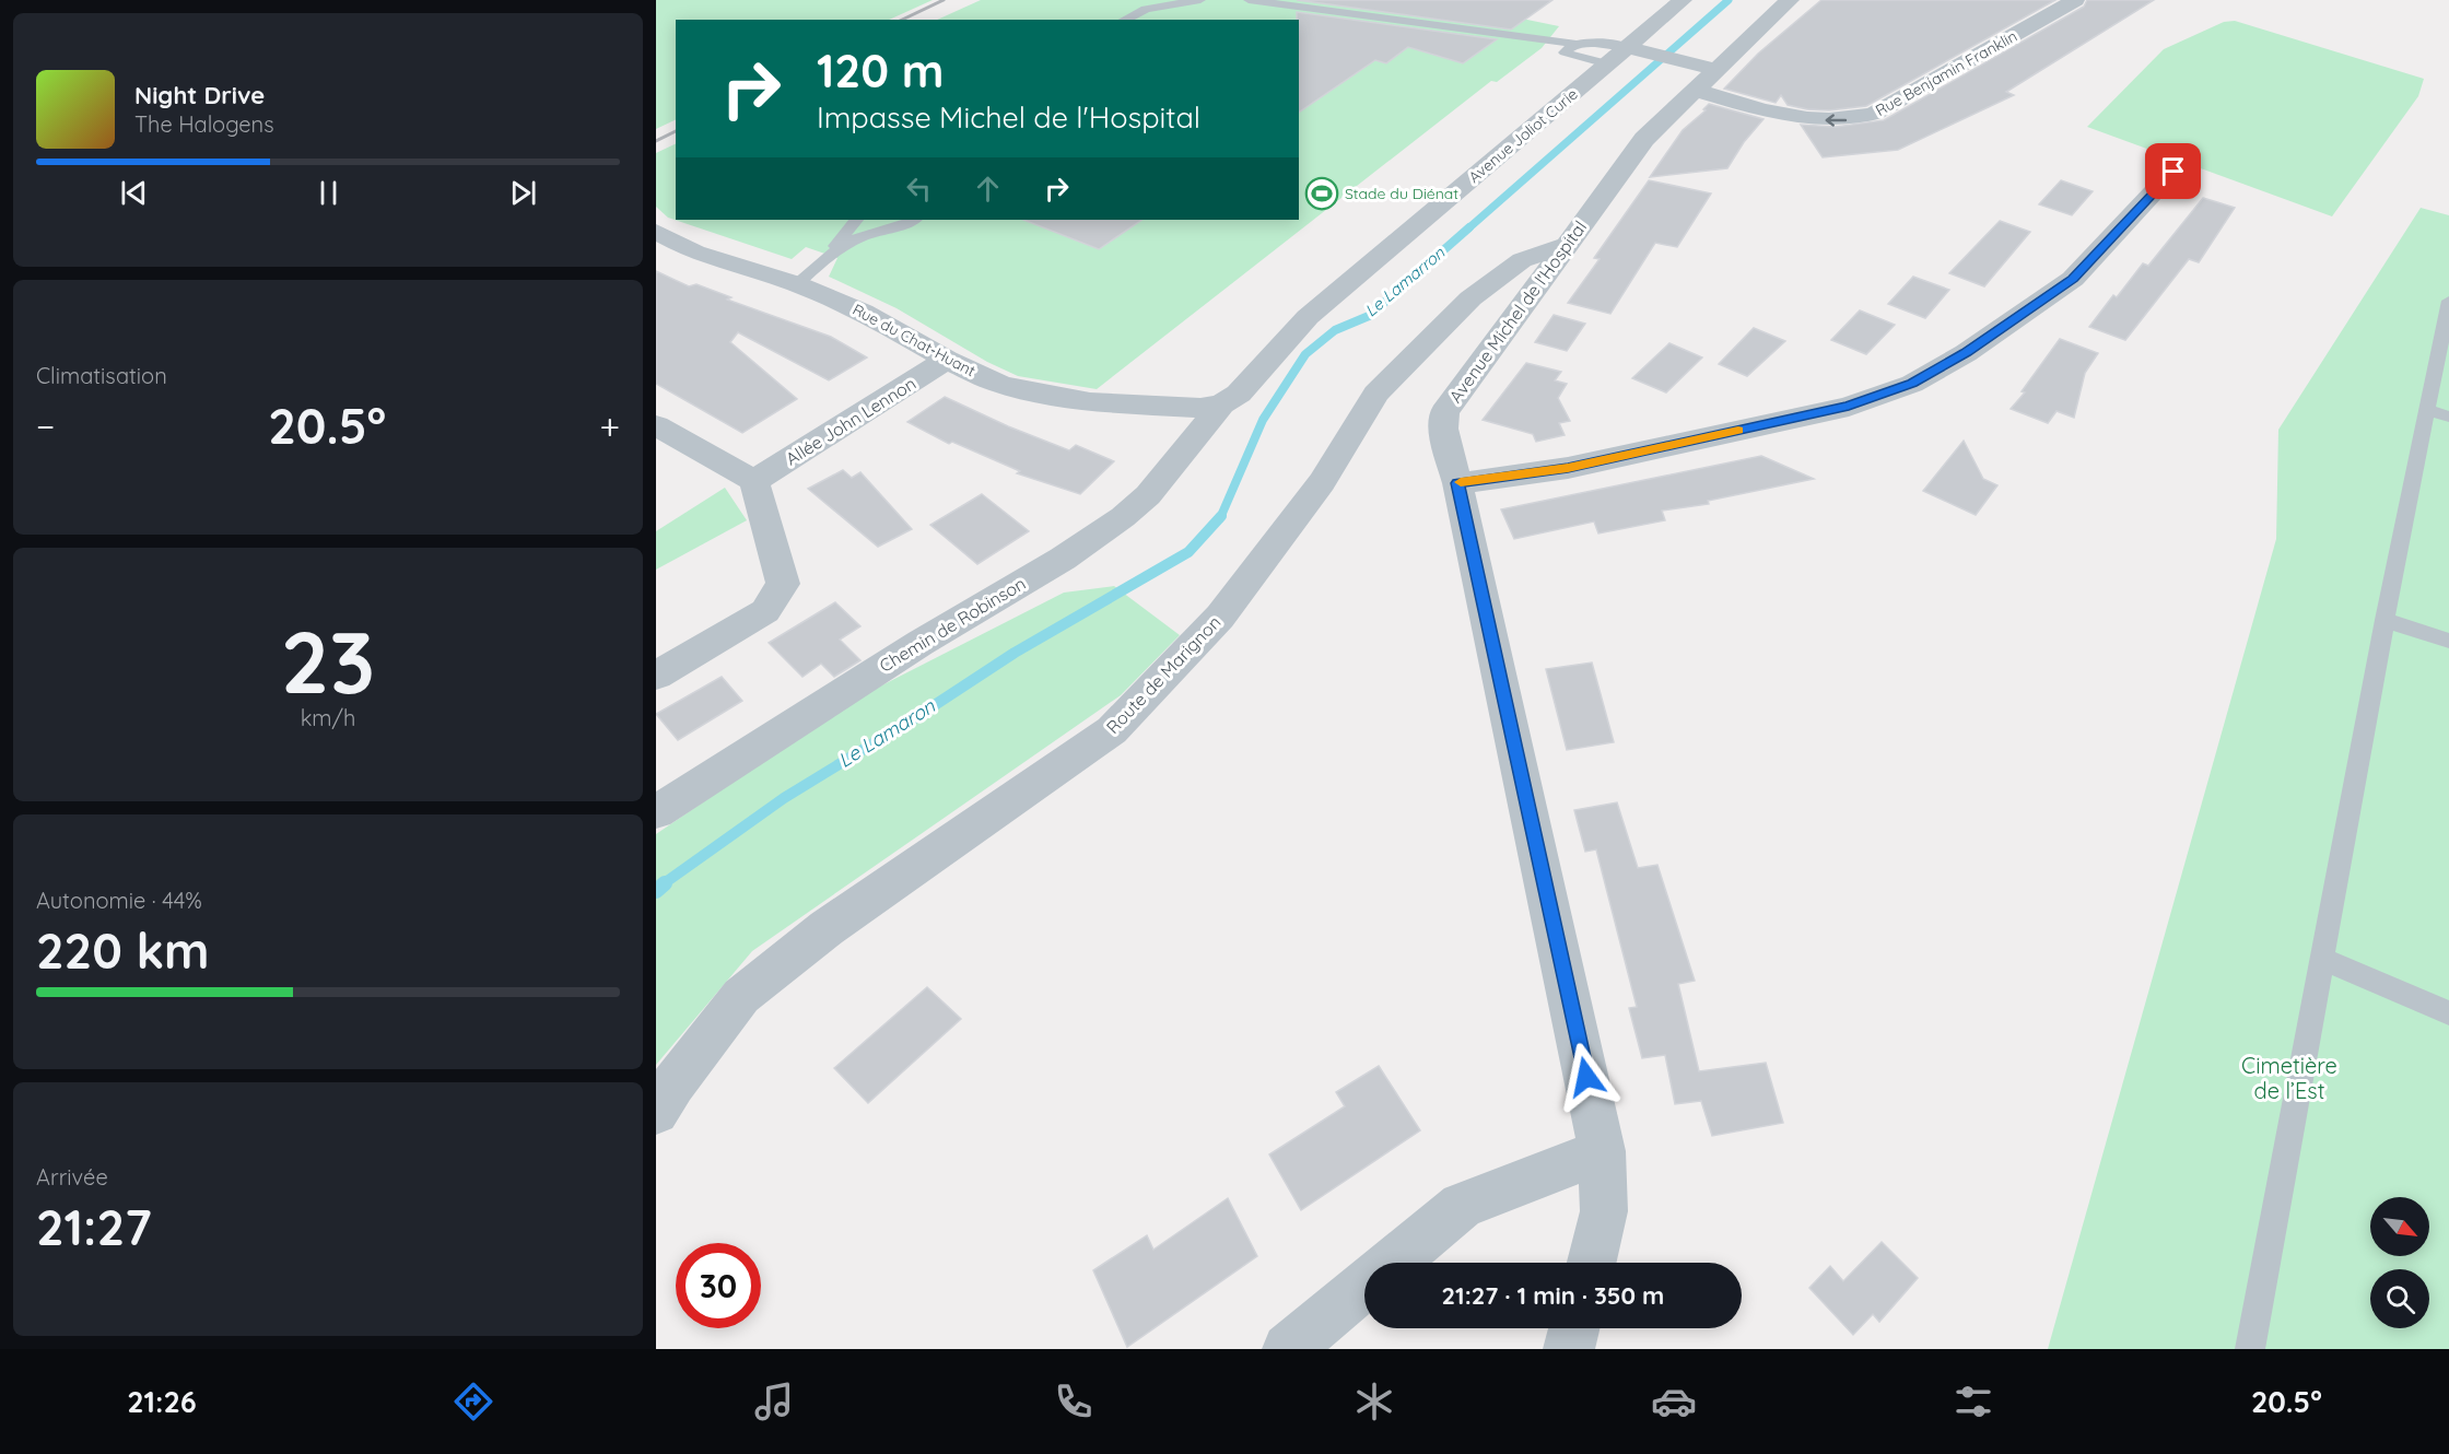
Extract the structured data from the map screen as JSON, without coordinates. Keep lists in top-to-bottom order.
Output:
{
  "streets": {
    "street": [
      "Rue Benjamin Franklin",
      "Avenue Joliot Curie",
      "Avenue Michel de l'Hospital",
      "Rue du Chat-Huant",
      "Allée John Lennon",
      "Chemin de Robinson",
      "Route de Marignon"
    ]
  },
  "crossings": [
    ["Rue Benjamin Franklin", "Avenue Joliot Curie"],
    ["Rue Benjamin Franklin", "Avenue Michel de l'Hospital"],
    ["Avenue Joliot Curie", "Rue du Chat-Huant"],
    ["Avenue Joliot Curie", "Chemin de Robinson"],
    ["Avenue Michel de l'Hospital", "Route de Marignon"],
    ["Rue du Chat-Huant", "Allée John Lennon"],
    ["Rue du Chat-Huant", "Chemin de Robinson"]
  ],
  "water": ["Le Lamarron", "Le Lamaron"],
  "parks": ["Cimetière de l’Est"],
  "places": {
    "sports": ["Stade du Diénat"]
  },
  "north": "bottom right",
  "page": {
    "turn": ["120 m", "Impasse Michel de l'Hospital"],
    "song": ["Night Drive", "The Halogens"],
    "tile": [
      "Climatisation",
      ["23", "km/h"],
      ["Autonomie · 44%", "220 km"],
      ["Arrivée", "21:27"]
    ],
    "heat": ["−", "20.5°", "+"],
    "limit": "30",
    "trip": "21:27 · 1 min · 350 m",
    "tabs": ["21:26", "20.5°"]
  }
}
